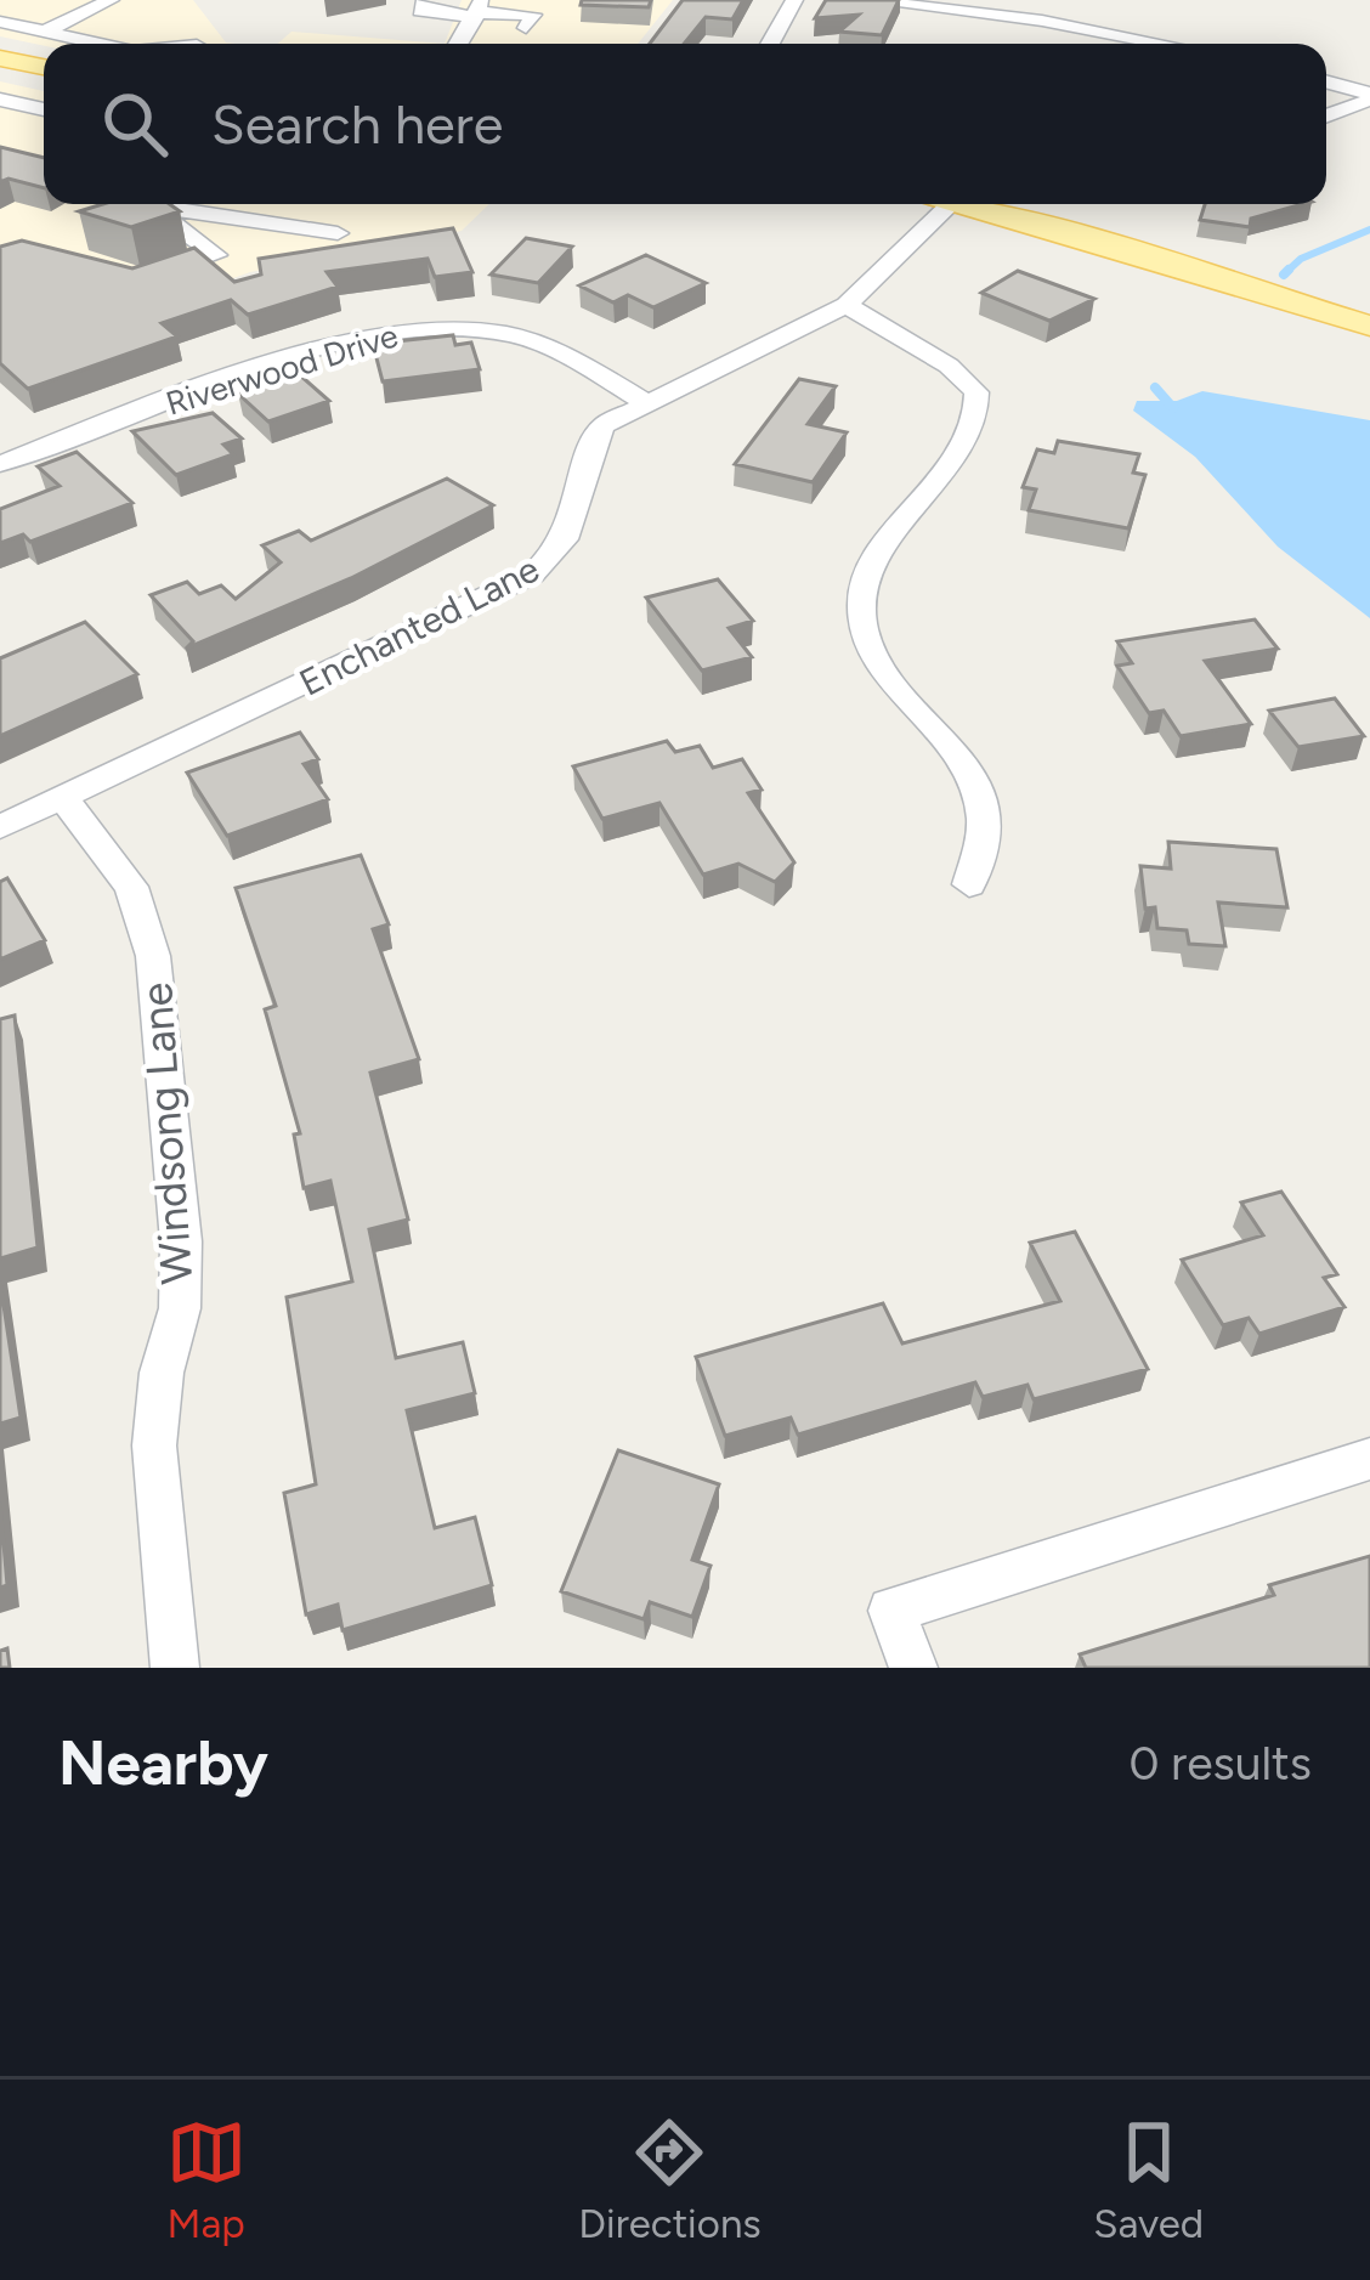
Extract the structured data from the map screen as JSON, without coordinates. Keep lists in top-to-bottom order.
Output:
{
  "streets": {
    "street": ["Riverwood Drive", "Enchanted Lane", "Windsong Lane"]
  },
  "crossings": [
    ["Riverwood Drive", "Enchanted Lane"],
    ["Enchanted Lane", "Windsong Lane"]
  ],
  "page": {
    "search": "Search here",
    "heading": ["Nearby", "0 results"],
    "nav": ["Map", "Directions", "Saved"]
  }
}
